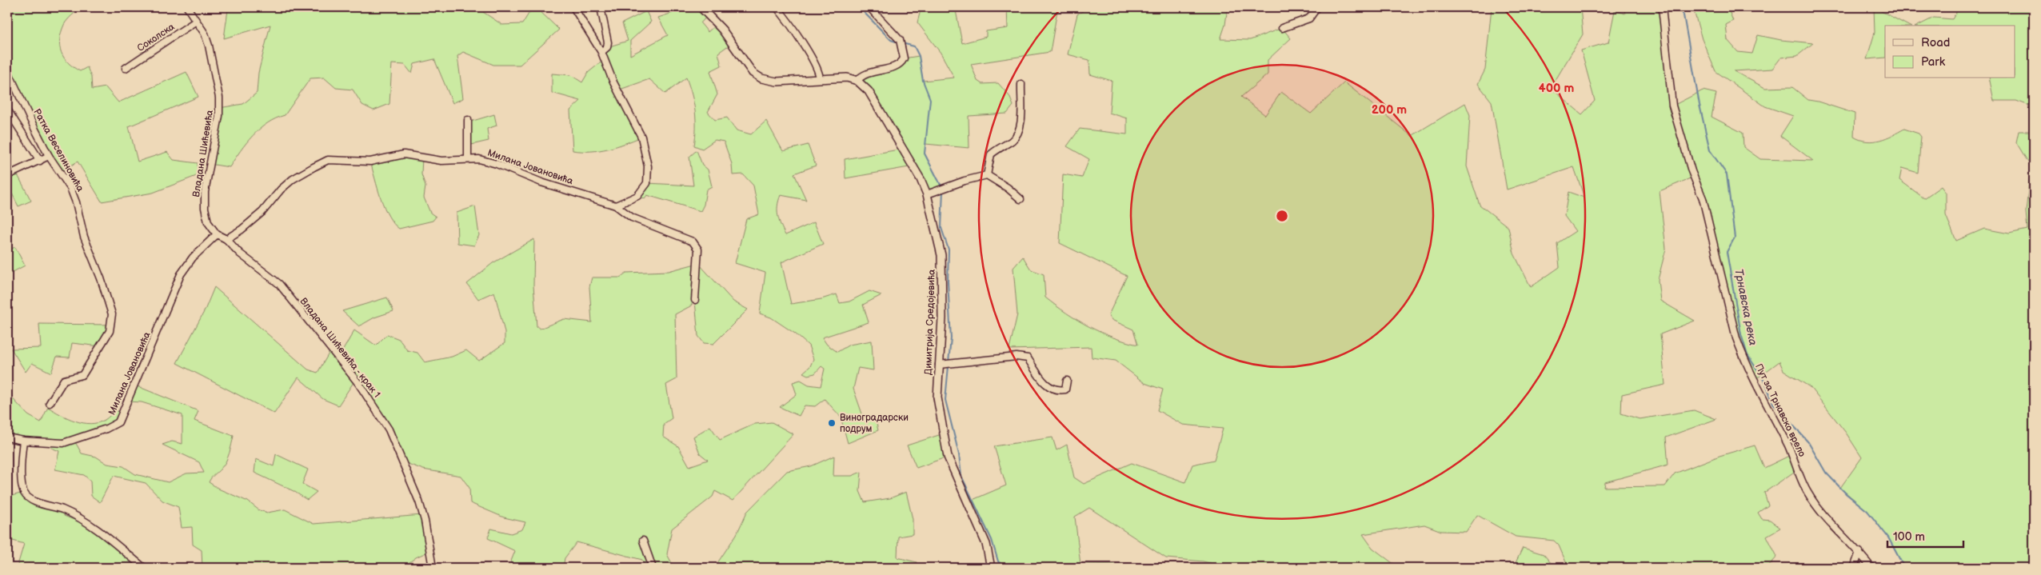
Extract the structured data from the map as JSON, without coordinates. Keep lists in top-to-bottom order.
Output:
{
  "streets": {
    "street": [
      "Соколска",
      "Ратка Веселиновића",
      "Владана Шићевића",
      "Милана Јовановића",
      "Димитрија Средојевића",
      "Владана Шићевића - крак 1",
      "Пут за Трнавско врело"
    ]
  },
  "crossings": [
    ["Соколска", "Владана Шићевића"],
    ["Владана Шићевића", "Милана Јовановића"],
    ["Владана Шићевића", "Владана Шићевића - крак 1"],
    ["Милана Јовановића", "Владана Шићевића - крак 1"]
  ],
  "water": ["Трнавска река"],
  "places": ["Виноградарски подрум"],
  "legend": ["Road", "Park"],
  "scale_bar": "100 m",
  "rings": ["400 m", "200 m"]
}
